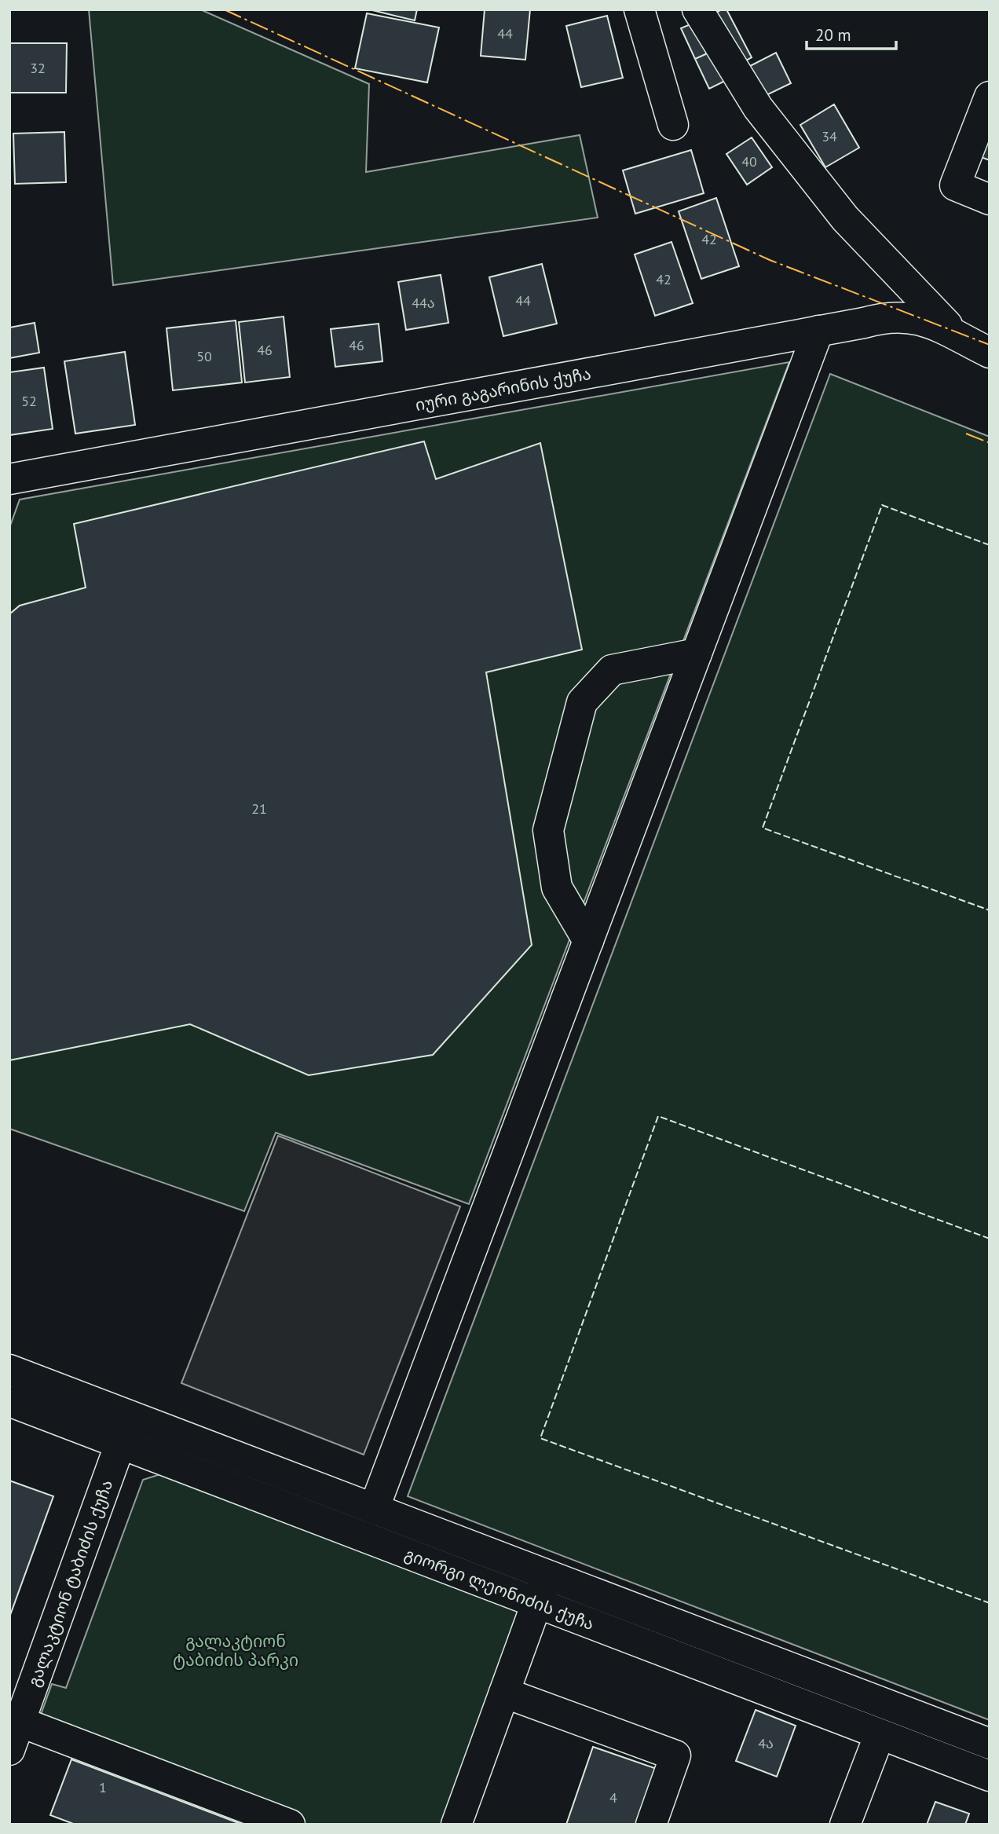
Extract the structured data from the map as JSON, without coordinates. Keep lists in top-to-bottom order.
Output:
{
  "streets": {
    "street": ["იური გაგარინის ქუჩა", "გალაკტიონ ტაბიძის ქუჩა", "გიორგი ლეონიძის ქუჩა"]
  },
  "crossings": [
    ["გალაკტიონ ტაბიძის ქუჩა", "გიორგი ლეონიძის ქუჩა"]
  ],
  "parks": ["გალაკტიონ ტაბიძის პარკი"],
  "house_numbers": [
    "44",
    "32",
    "34",
    "40",
    "42",
    "42",
    "44",
    "44ა",
    "46",
    "46",
    "50",
    "52",
    "21",
    "4ა",
    "1",
    "4"
  ],
  "scale_bar": "20 m"
}
